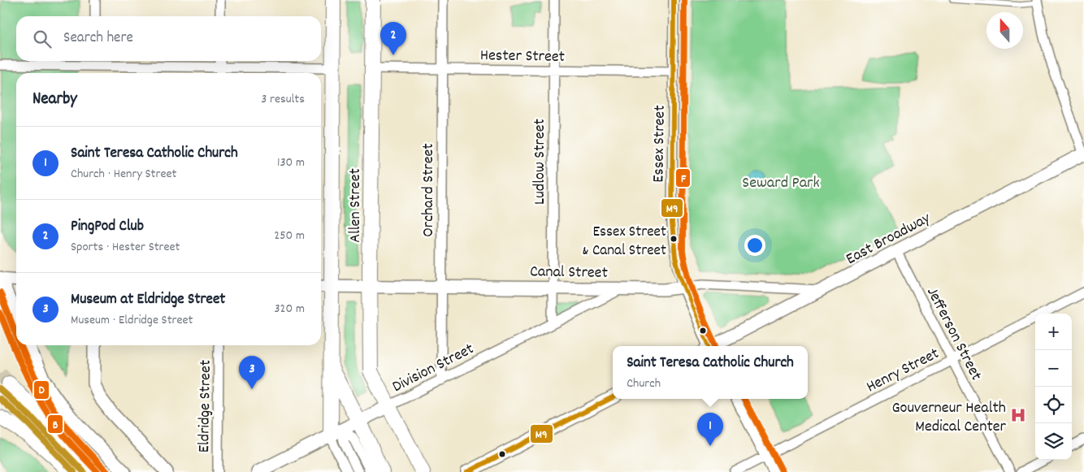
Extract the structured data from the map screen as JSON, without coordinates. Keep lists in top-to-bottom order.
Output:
{
  "streets": {
    "main road": [
      "Allen Street",
      "East Broadway",
      "Canal Street",
      "Division Street"
    ],
    "street": [
      "Hester Street",
      "Essex Street",
      "Ludlow Street",
      "Orchard Street",
      "Jefferson Street",
      "Henry Street",
      "Eldridge Street"
    ]
  },
  "crossings": [
    ["Hester Street", "Essex Street"],
    ["Hester Street", "Ludlow Street"],
    ["Hester Street", "Orchard Street"],
    ["Hester Street", "Allen Street"],
    ["Essex Street", "Canal Street"],
    ["Ludlow Street", "Canal Street"],
    ["Ludlow Street", "Division Street"],
    ["Orchard Street", "Canal Street"],
    ["Orchard Street", "Division Street"],
    ["Allen Street", "Canal Street"],
    ["Allen Street", "Division Street"],
    ["East Broadway", "Canal Street"],
    ["East Broadway", "Jefferson Street"],
    ["Canal Street", "Division Street"],
    ["Jefferson Street", "Henry Street"]
  ],
  "parks": ["Seward Park"],
  "places": {
    "other": ["Essex Street & Canal Street"],
    "hospital": ["Gouverneur Health Medical Center"]
  },
  "lines": [
    "transit line F",
    "transit line M9",
    "transit line D",
    "transit line B"
  ],
  "north": "top",
  "page": {
    "search": "Search here",
    "pins": ["2", "3", "1"],
    "heading": ["Nearby", "3 results"],
    "list": [
      {
        "mark": "1",
        "name": "Saint Teresa Catholic Church",
        "note": "Church · Henry Street",
        "value": "130 m"
      },
      {
        "mark": "2",
        "name": "PingPod Club",
        "note": "Sports · Hester Street",
        "value": "250 m"
      },
      {
        "mark": "3",
        "name": "Museum at Eldridge Street",
        "note": "Museum · Eldridge Street",
        "value": "320 m"
      }
    ],
    "map_buttons": ["+", "−"],
    "popup": ["Saint Teresa Catholic Church", "Church"]
  }
}
